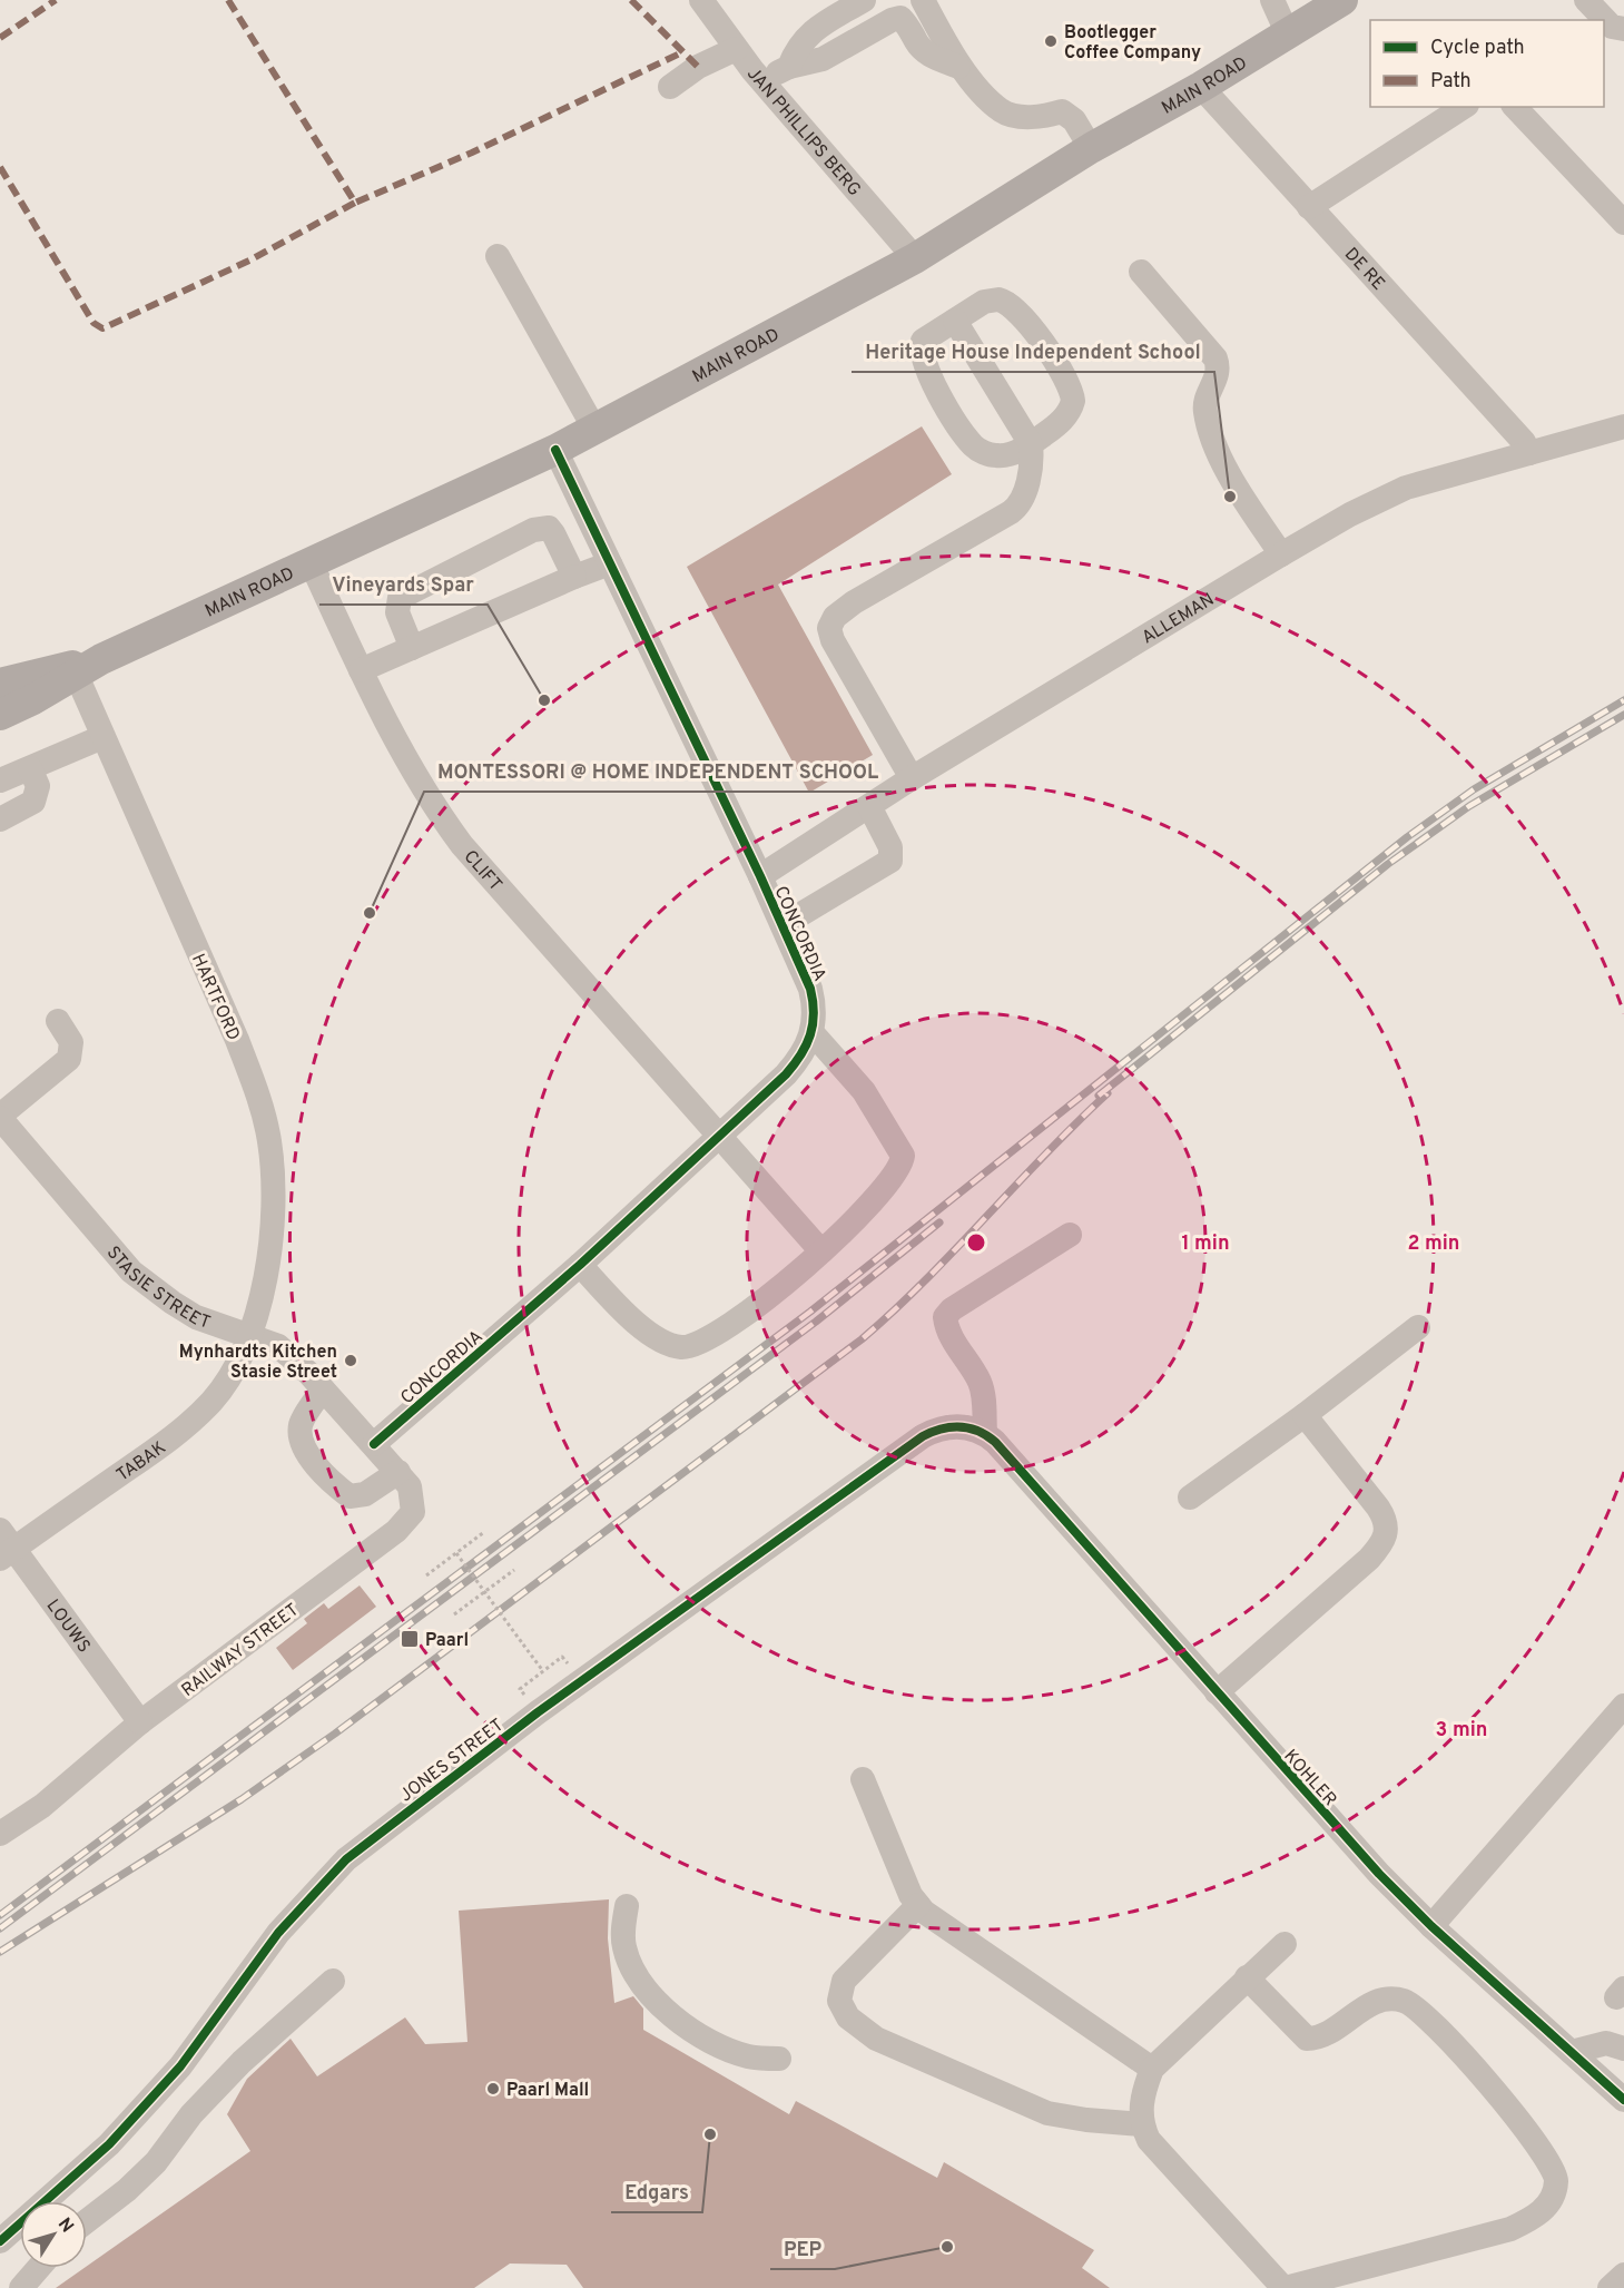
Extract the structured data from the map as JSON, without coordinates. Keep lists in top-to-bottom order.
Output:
{
  "streets": {
    "main road": ["MAIN ROAD"],
    "street": [
      "JAN PHILLIPS BERG",
      "DE RE",
      "ALLEMAN",
      "CLIFT",
      "CONCORDIA",
      "HARTFORD",
      "STASIE STREET",
      "TABAK",
      "LOUWS",
      "RAILWAY STREET",
      "JONES STREET",
      "KOHLER"
    ]
  },
  "crossings": [
    ["MAIN ROAD", "JAN PHILLIPS BERG"],
    ["MAIN ROAD", "DE RE"],
    ["MAIN ROAD", "CLIFT"],
    ["MAIN ROAD", "CONCORDIA"],
    ["MAIN ROAD", "HARTFORD"],
    ["DE RE", "ALLEMAN"],
    ["ALLEMAN", "CONCORDIA"],
    ["CLIFT", "CONCORDIA"],
    ["CONCORDIA", "STASIE STREET"],
    ["CONCORDIA", "RAILWAY STREET"],
    ["HARTFORD", "STASIE STREET"],
    ["HARTFORD", "TABAK"],
    ["STASIE STREET", "TABAK"],
    ["STASIE STREET", "RAILWAY STREET"],
    ["TABAK", "LOUWS"],
    ["LOUWS", "RAILWAY STREET"],
    ["JONES STREET", "KOHLER"]
  ],
  "places": {
    "other": [
      "Bootlegger Coffee Company",
      "Heritage House Independent School",
      "Vineyards Spar",
      "MONTESSORI @ HOME INDEPENDENT SCHOOL",
      "Mynhardts Kitchen Stasie Street",
      "Paarl Mall",
      "Edgars",
      "PEP"
    ],
    "transit": ["Paarl"]
  },
  "legend": ["Cycle path", "Path"],
  "north": "top right",
  "rings": ["1 min", "2 min", "3 min"]
}
